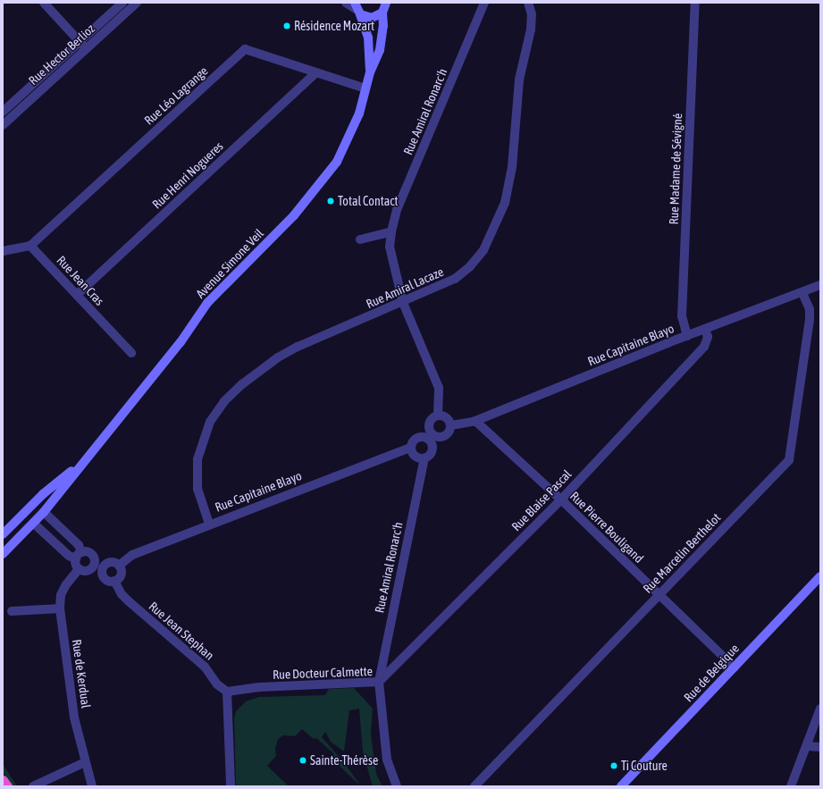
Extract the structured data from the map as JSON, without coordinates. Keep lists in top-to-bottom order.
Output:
{
  "streets": {
    "main road": ["Avenue Simone Veil", "Rue de Belgique"],
    "street": [
      "Rue Hector Berlioz",
      "Rue Léo Lagrange",
      "Rue Amiral Ronarc'h",
      "Rue Madame de Sévigné",
      "Rue Henri Nogueres",
      "Rue Jean Cras",
      "Rue Amiral Lacaze",
      "Rue Capitaine Blayo",
      "Rue Blaise Pascal",
      "Rue Pierre Bouligand",
      "Rue Marcelin Berthelot",
      "Rue Jean Stephan",
      "Rue Docteur Calmette",
      "Rue de Kerdual"
    ]
  },
  "crossings": [
    ["Rue Léo Lagrange", "Rue Henri Nogueres"],
    ["Rue Léo Lagrange", "Avenue Simone Veil"],
    ["Rue Léo Lagrange", "Rue Jean Cras"],
    ["Rue Amiral Ronarc'h", "Rue Amiral Lacaze"],
    ["Rue Amiral Ronarc'h", "Rue Capitaine Blayo"],
    ["Rue Amiral Ronarc'h", "Rue Blaise Pascal"],
    ["Rue Amiral Ronarc'h", "Rue Docteur Calmette"],
    ["Rue Madame de Sévigné", "Rue Capitaine Blayo"],
    ["Rue Henri Nogueres", "Rue Jean Cras"],
    ["Rue Amiral Lacaze", "Rue Capitaine Blayo"],
    ["Rue Capitaine Blayo", "Rue Blaise Pascal"],
    ["Rue Capitaine Blayo", "Rue Pierre Bouligand"],
    ["Rue Capitaine Blayo", "Rue Marcelin Berthelot"],
    ["Rue Capitaine Blayo", "Rue Jean Stephan"],
    ["Rue Blaise Pascal", "Rue Pierre Bouligand"],
    ["Rue Blaise Pascal", "Rue Docteur Calmette"],
    ["Rue Pierre Bouligand", "Rue Marcelin Berthelot"],
    ["Rue Pierre Bouligand", "Rue de Belgique"],
    ["Rue Jean Stephan", "Rue Docteur Calmette"]
  ],
  "places": [
    "Résidence Mozart",
    "Total Contact",
    "Sainte-Thérèse",
    "Ti Couture"
  ]
}
